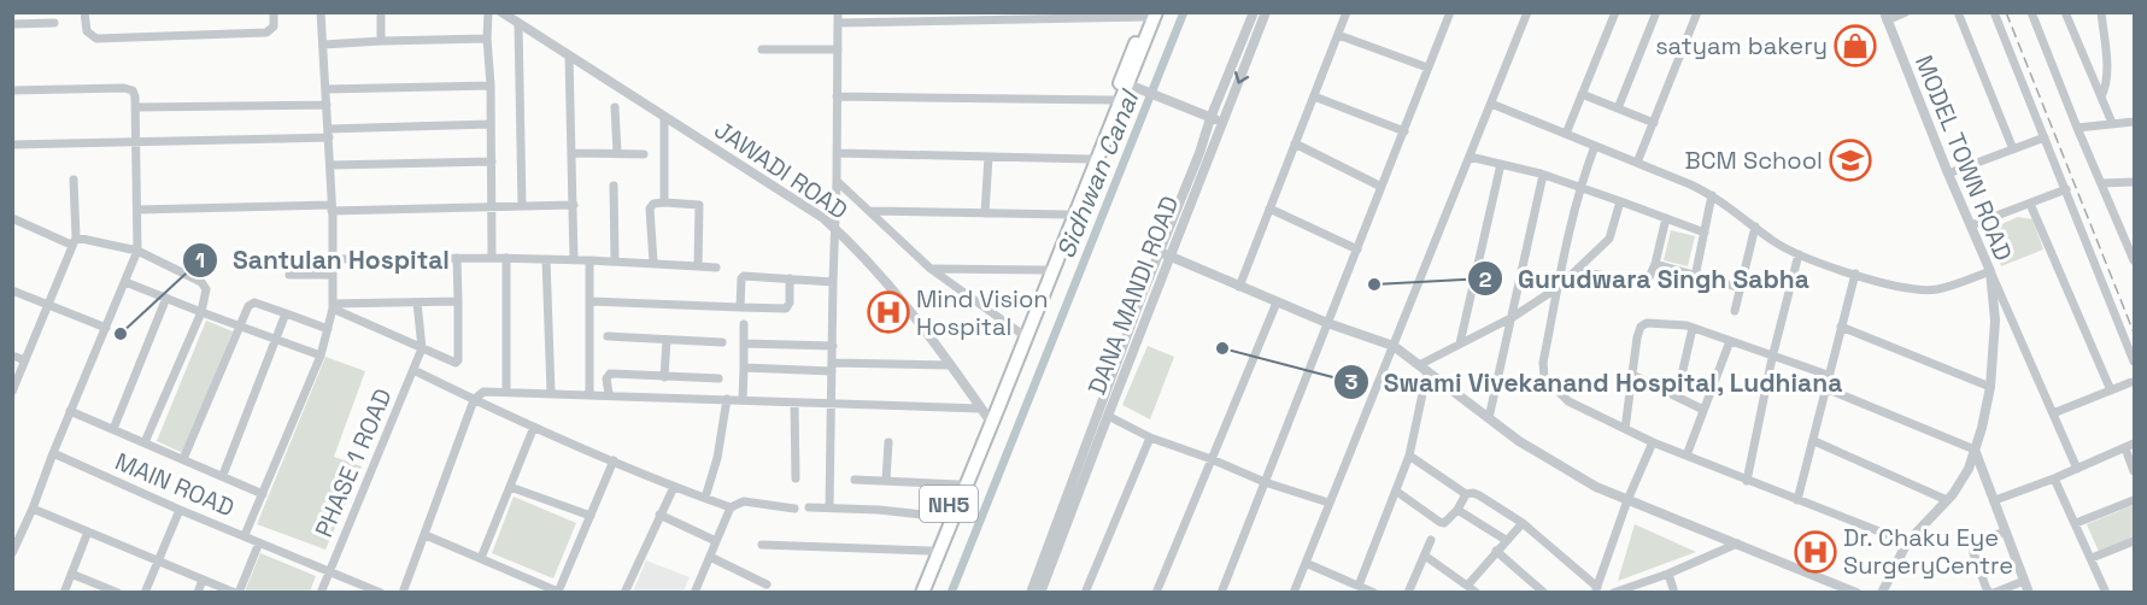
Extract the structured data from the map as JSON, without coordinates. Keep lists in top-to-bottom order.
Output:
{
  "streets": {
    "highway": ["NH5"],
    "street": [
      "MODEL TOWN ROAD",
      "JAWADI ROAD",
      "DANA MANDI ROAD",
      "PHASE 1 ROAD",
      "MAIN ROAD"
    ]
  },
  "crossings": [
    ["JAWADI ROAD", "NH5"],
    ["PHASE 1 ROAD", "MAIN ROAD"]
  ],
  "water": ["Sidhwan Canal"],
  "places": {
    "shop": ["satyam bakery"],
    "school or university": ["BCM School"],
    "other": ["Gurudwara Singh Sabha", "Santulan Hospital", "Swami Vivekanand Hospital, Ludhiana"],
    "hospital": ["Mind Vision Hospital", "Dr. Chaku Eye SurgeryCentre"]
  }
}
